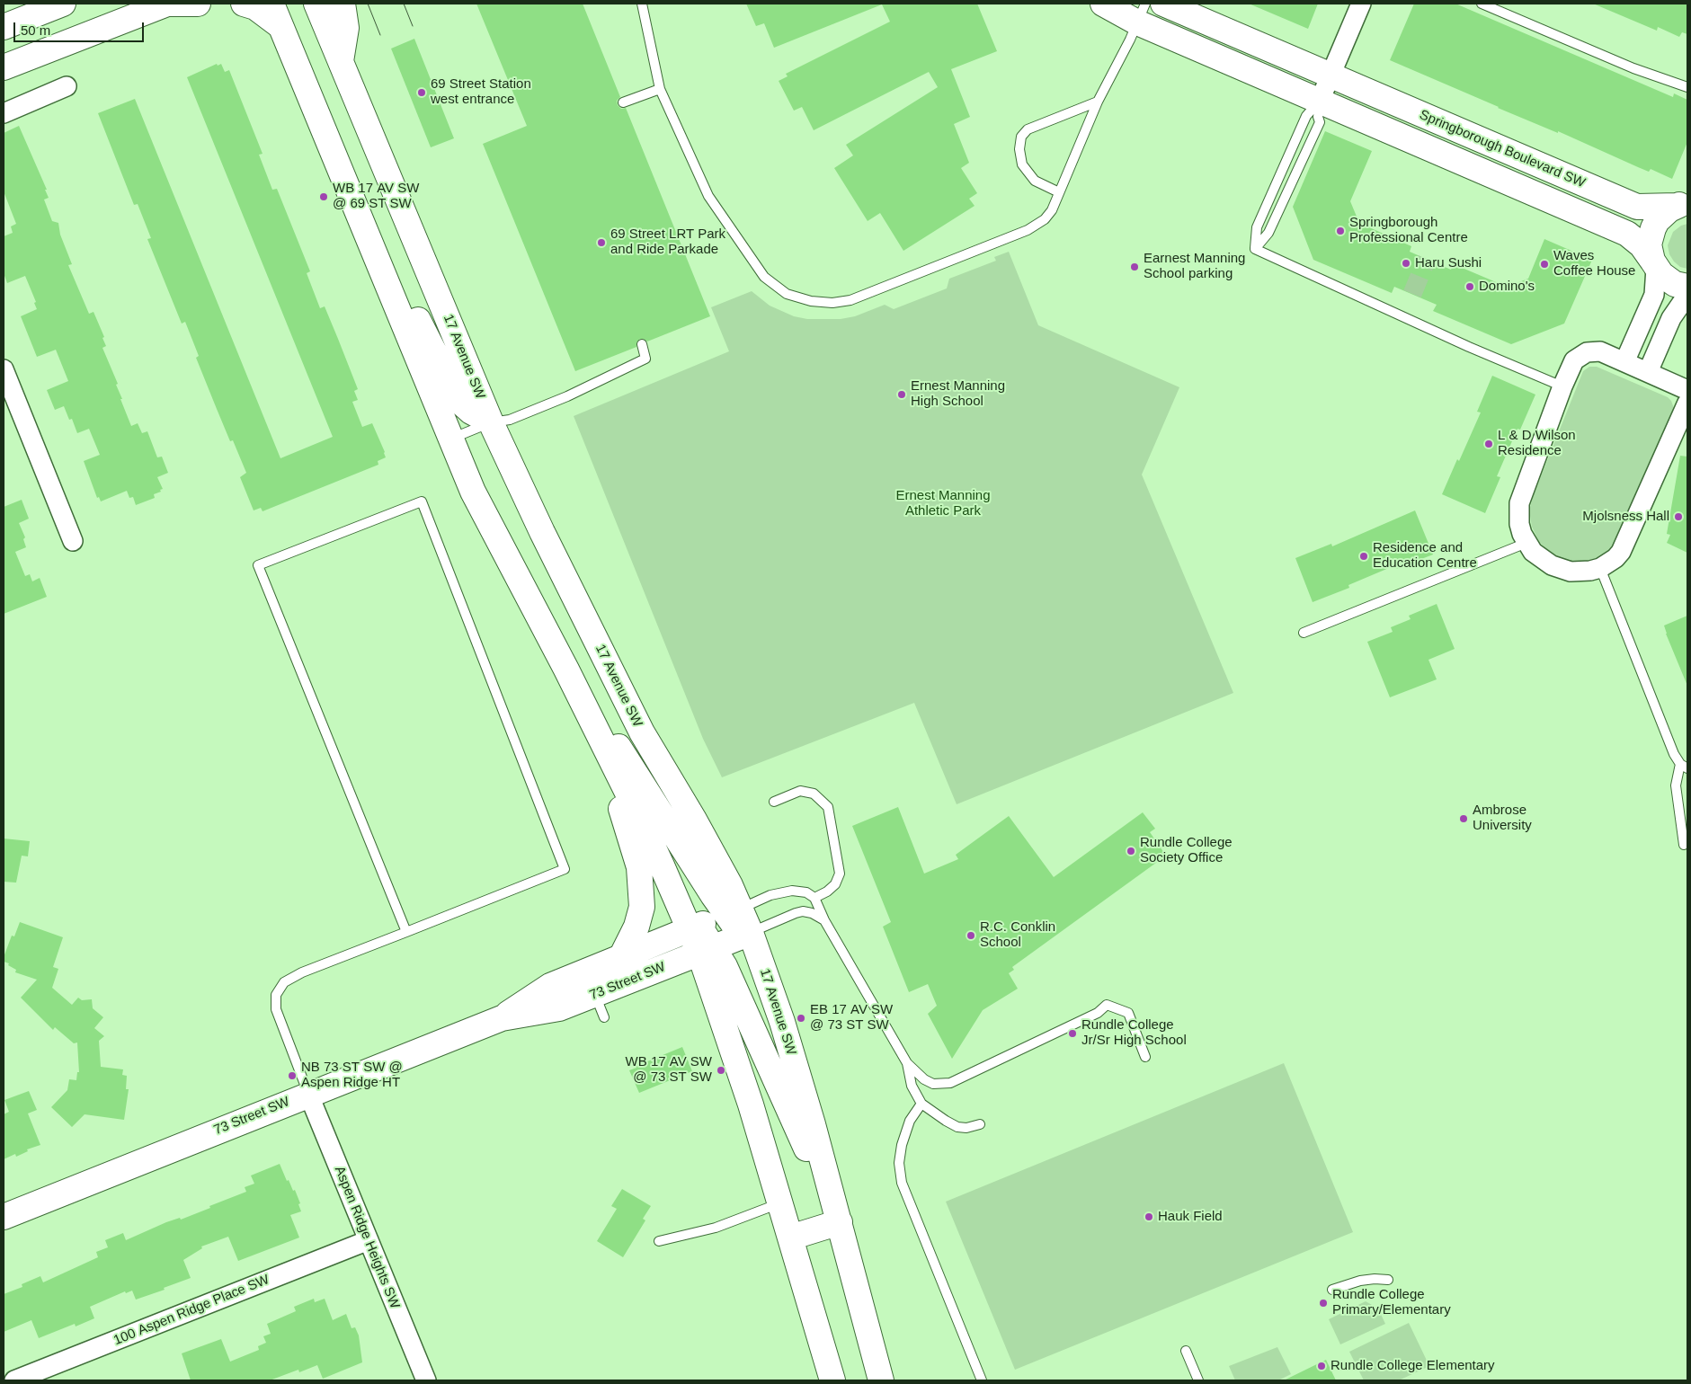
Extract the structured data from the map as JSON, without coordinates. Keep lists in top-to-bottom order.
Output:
{
  "streets": {
    "main road": ["Springborough Boulevard SW", "17 Avenue SW", "73 Street SW"],
    "street": ["Aspen Ridge Heights SW", "100 Aspen Ridge Place SW"]
  },
  "crossings": [
    ["17 Avenue SW", "73 Street SW"],
    ["73 Street SW", "Aspen Ridge Heights SW"],
    ["Aspen Ridge Heights SW", "100 Aspen Ridge Place SW"]
  ],
  "parks": ["Ernest Manning Athletic Park"],
  "places": [
    "69 Street Station west entrance",
    "WB 17 AV SW @ 69 ST SW",
    "Springborough Professional Centre",
    "69 Street LRT Park and Ride Parkade",
    "Haru Sushi",
    "Waves Coffee House",
    "Earnest Manning School parking",
    "Domino's",
    "Ernest Manning High School",
    "L & D Wilson Residence",
    "Mjolsness Hall",
    "Residence and Education Centre",
    "Ambrose University",
    "Rundle College Society Office",
    "R.C. Conklin School",
    "EB 17 AV SW @ 73 ST SW",
    "Rundle College Jr/Sr High School",
    "WB 17 AV SW @ 73 ST SW",
    "NB 73 ST SW @ Aspen Ridge HT",
    "Hauk Field",
    "Rundle College Primary/Elementary",
    "Rundle College Elementary"
  ],
  "scale_bar": "50 m"
}
